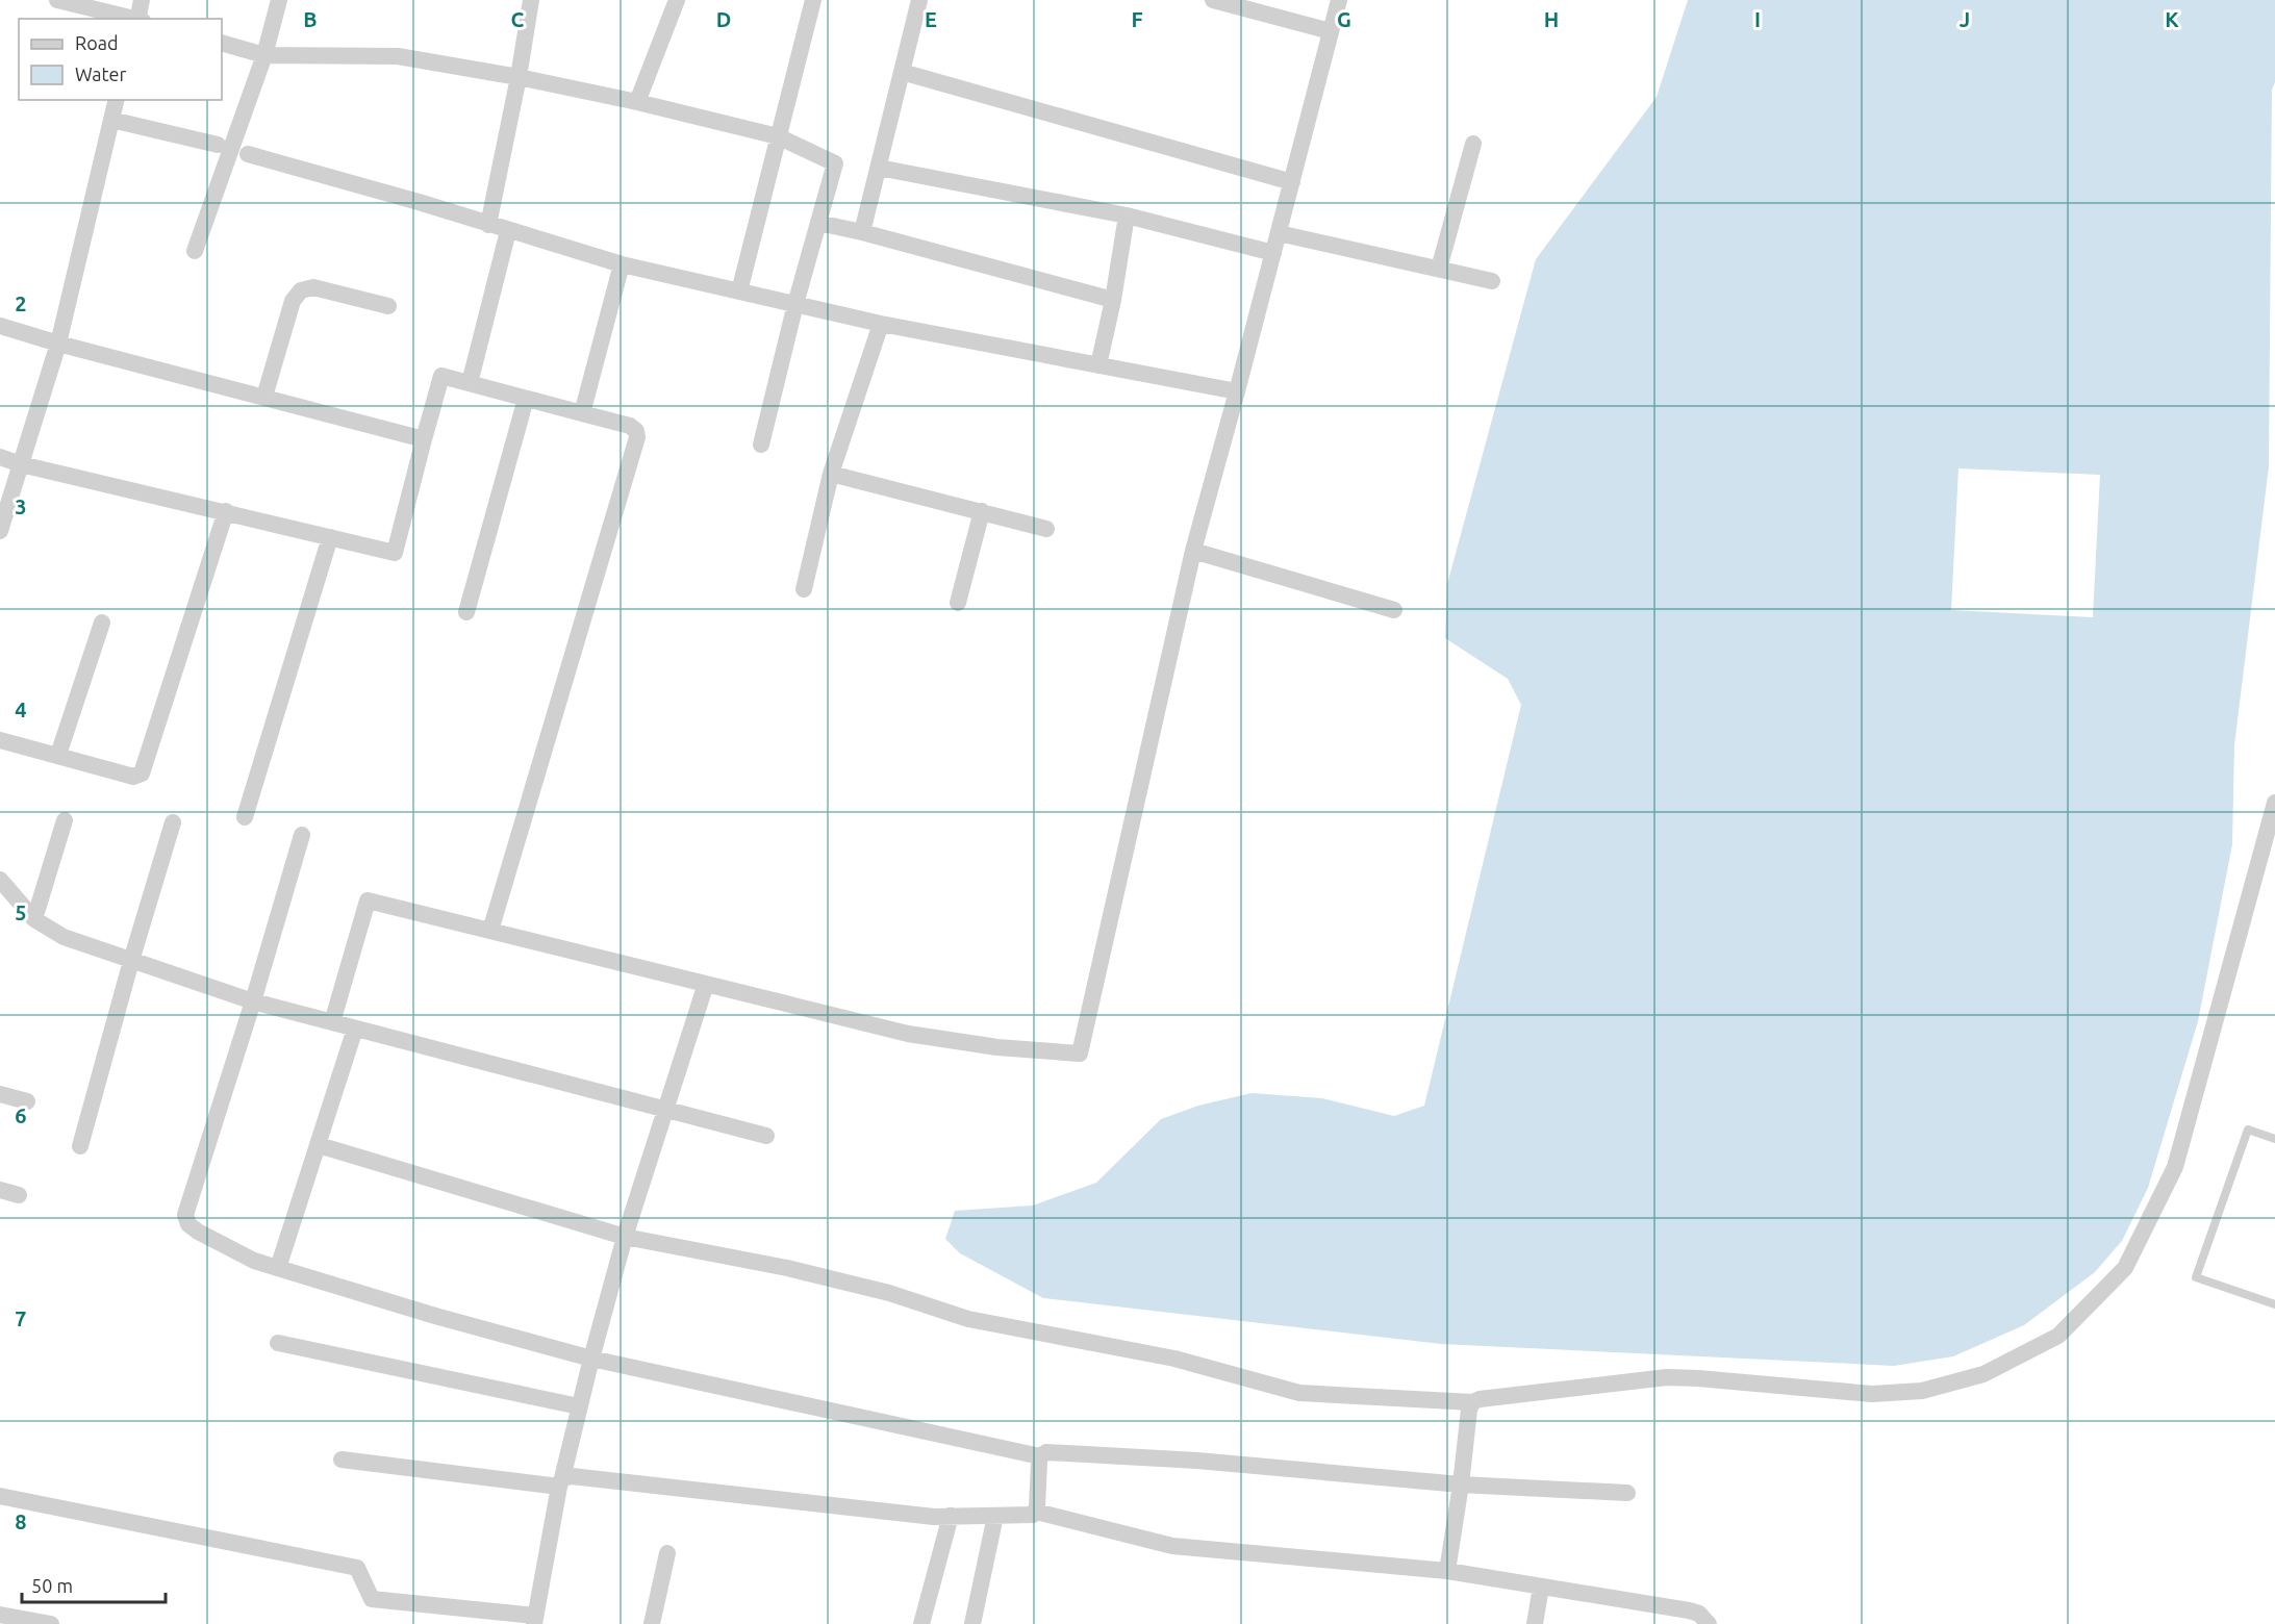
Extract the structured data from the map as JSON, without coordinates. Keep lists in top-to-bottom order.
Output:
{
  "legend": ["Road", "Water"],
  "scale_bar": "50 m",
  "grid": {
    "columns": [
      "B",
      "C",
      "D",
      "E",
      "F",
      "G",
      "H",
      "I",
      "J",
      "K"
    ],
    "rows": [
      "2",
      "3",
      "4",
      "5",
      "6",
      "7",
      "8"
    ]
  }
}
